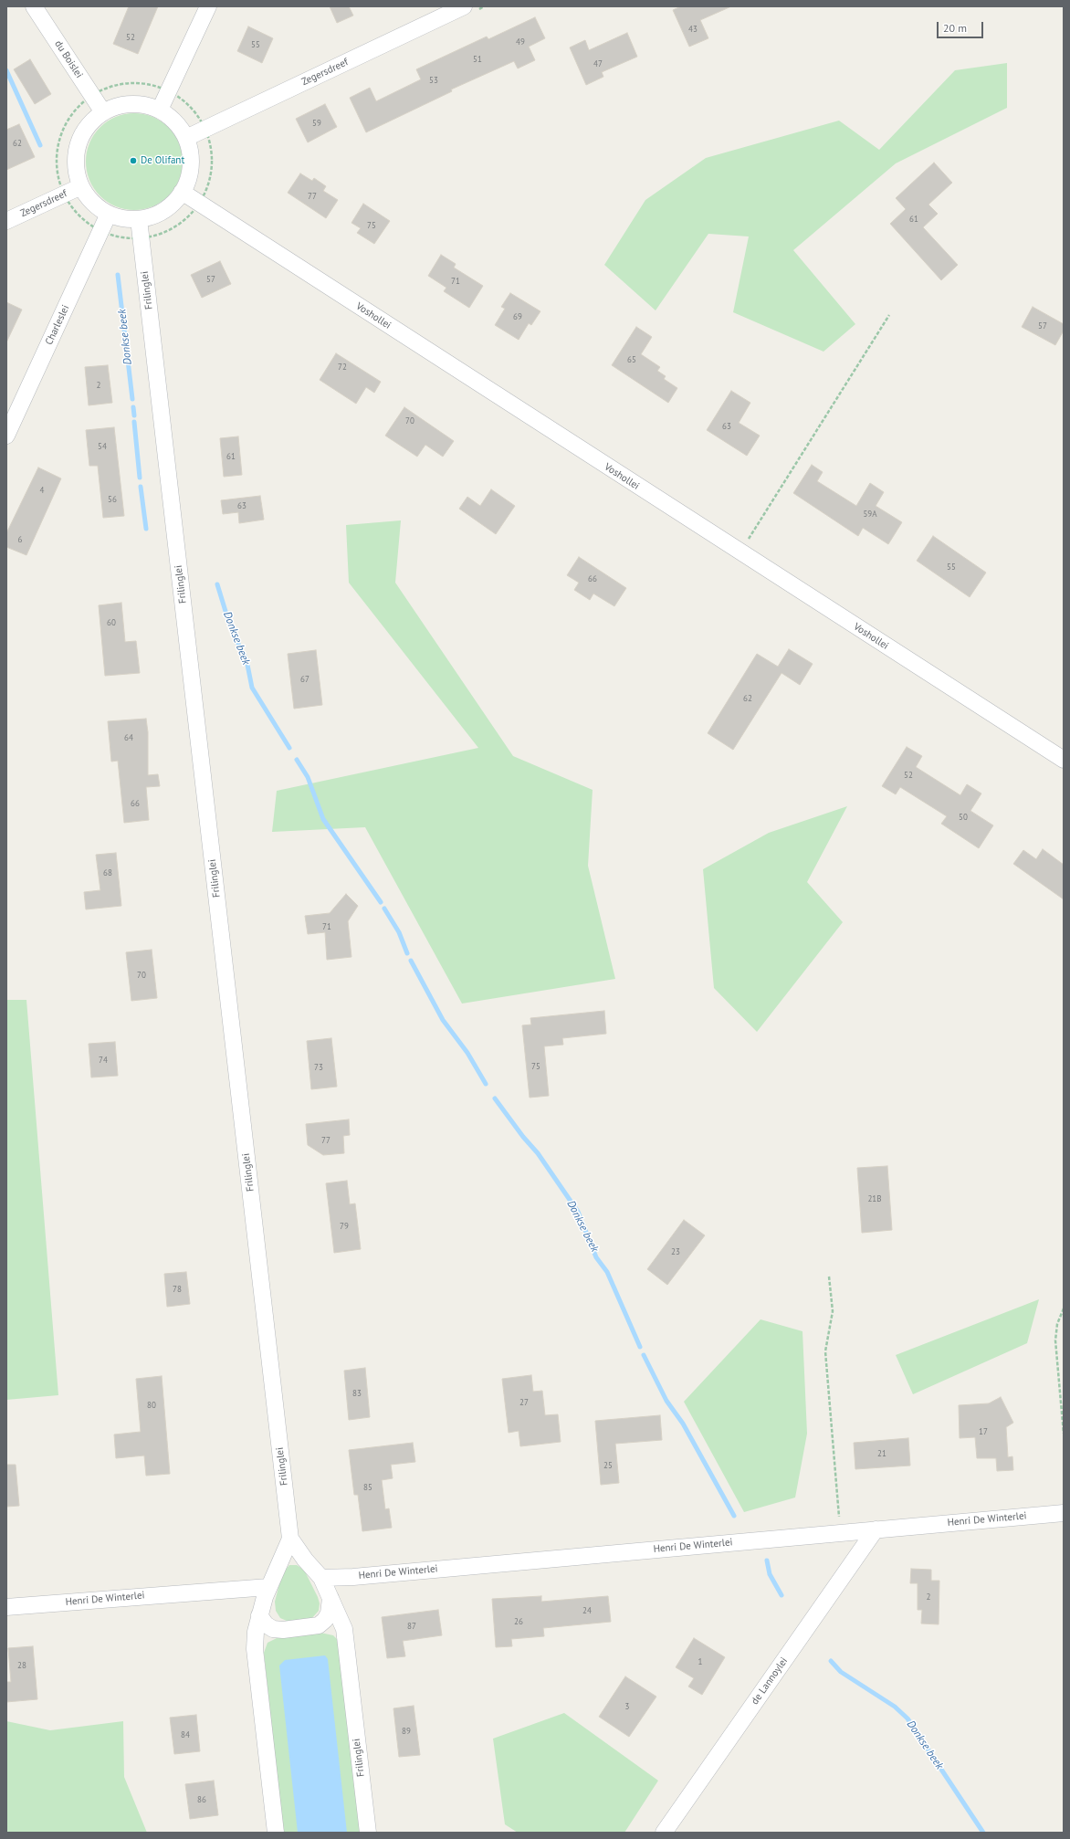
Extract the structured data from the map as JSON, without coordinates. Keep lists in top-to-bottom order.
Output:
{
  "streets": {
    "street": [
      "du Boislei",
      "Zegersdreef",
      "Frilinglei",
      "Voshollei",
      "Charleslei",
      "Henri De Winterlei",
      "de Lannoylei"
    ]
  },
  "crossings": [
    ["du Boislei", "Zegersdreef"],
    ["du Boislei", "Frilinglei"],
    ["du Boislei", "Voshollei"],
    ["du Boislei", "Charleslei"],
    ["Zegersdreef", "Frilinglei"],
    ["Zegersdreef", "Voshollei"],
    ["Zegersdreef", "Charleslei"],
    ["Frilinglei", "Voshollei"],
    ["Frilinglei", "Charleslei"],
    ["Frilinglei", "Henri De Winterlei"],
    ["Voshollei", "Charleslei"],
    ["Henri De Winterlei", "de Lannoylei"]
  ],
  "water": ["Donkse beek"],
  "places": ["De Olifant"],
  "house_numbers": [
    "43",
    "52",
    "49",
    "55",
    "51",
    "47",
    "53",
    "59",
    "62",
    "77",
    "61",
    "75",
    "57",
    "71",
    "69",
    "57",
    "65",
    "72",
    "2",
    "70",
    "63",
    "54",
    "61",
    "4",
    "56",
    "63",
    "59A",
    "6",
    "55",
    "66",
    "60",
    "67",
    "62",
    "64",
    "52",
    "66",
    "50",
    "68",
    "71",
    "70",
    "74",
    "75",
    "73",
    "77",
    "21B",
    "79",
    "23",
    "78",
    "83",
    "27",
    "80",
    "17",
    "21",
    "25",
    "85",
    "2",
    "24",
    "26",
    "87",
    "1",
    "28",
    "3",
    "89",
    "84",
    "86"
  ],
  "scale_bar": "20 m"
}
